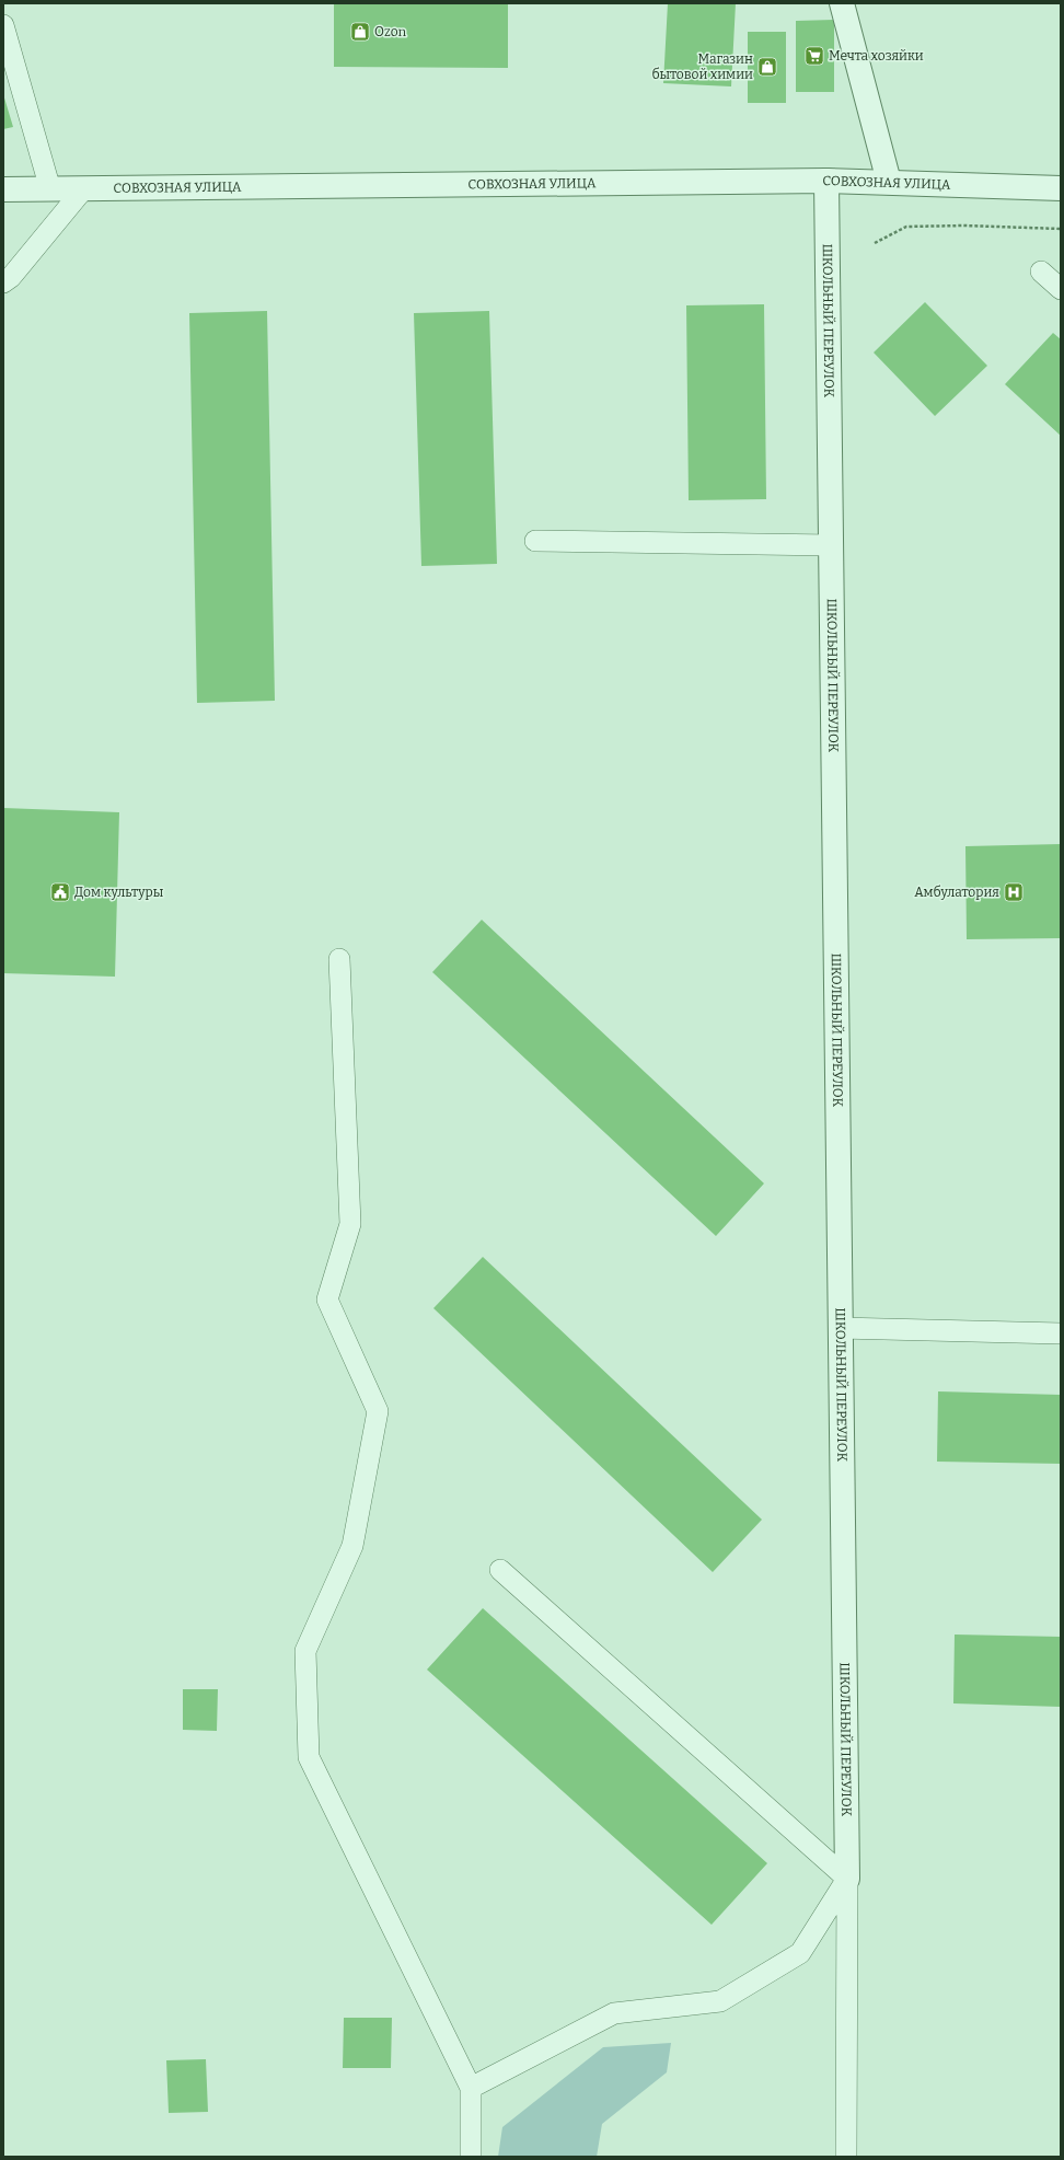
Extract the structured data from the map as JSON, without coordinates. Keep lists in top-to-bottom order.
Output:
{
  "streets": {
    "street": ["СОВХОЗНАЯ УЛИЦА", "ШКОЛЬНЫЙ ПЕРЕУЛОК"]
  },
  "crossings": [
    ["СОВХОЗНАЯ УЛИЦА", "ШКОЛЬНЫЙ ПЕРЕУЛОК"]
  ],
  "places": {
    "shop": ["Ozon", "Магазин бытовой химии"],
    "supermarket": ["Мечта хозяйки"],
    "public building": ["Дом культуры"],
    "hospital": ["Амбулатория"]
  }
}
